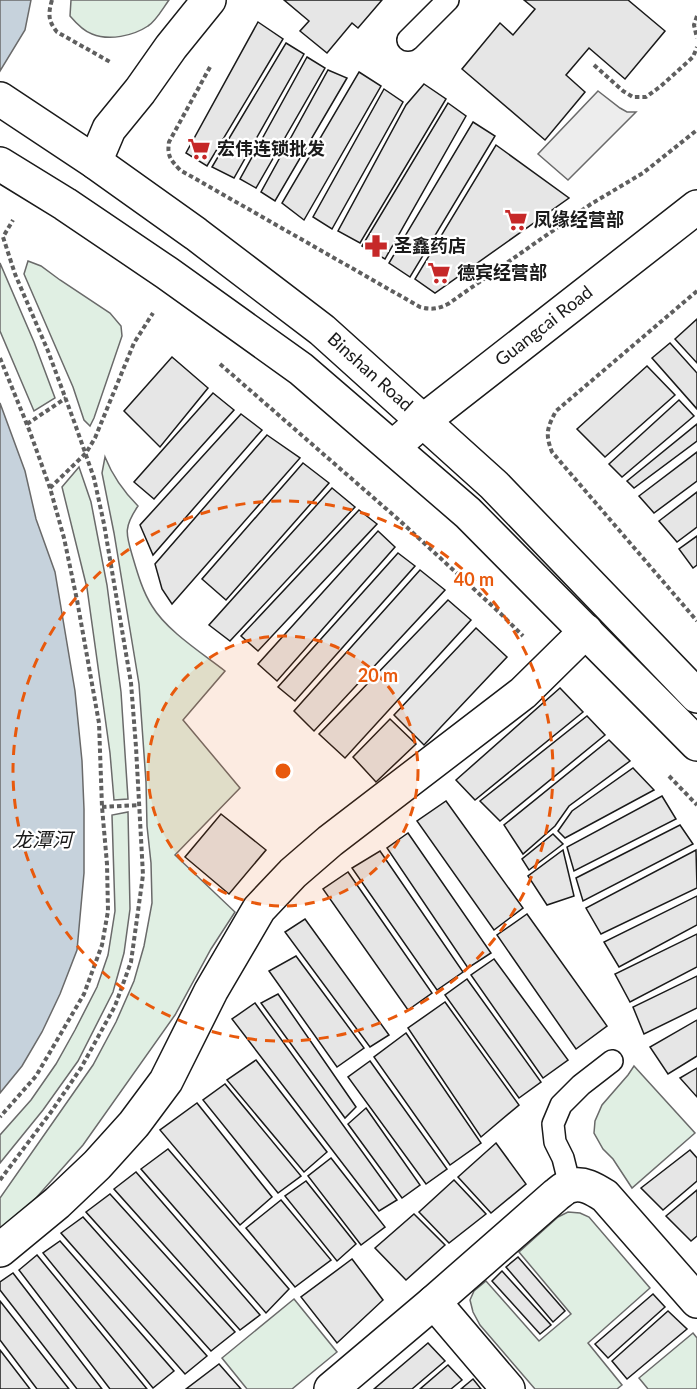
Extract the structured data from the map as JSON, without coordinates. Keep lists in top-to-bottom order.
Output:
{
  "streets": {
    "street": ["Guangcai Road", "Binshan Road"]
  },
  "crossings": [
    ["Guangcai Road", "Binshan Road"]
  ],
  "water": ["龙潭河"],
  "places": {
    "supermarket": ["宏伟连锁批发", "凤缘经营部", "德宾经营部"],
    "pharmacy": ["圣鑫药店"]
  },
  "rings": ["40 m", "20 m"]
}
